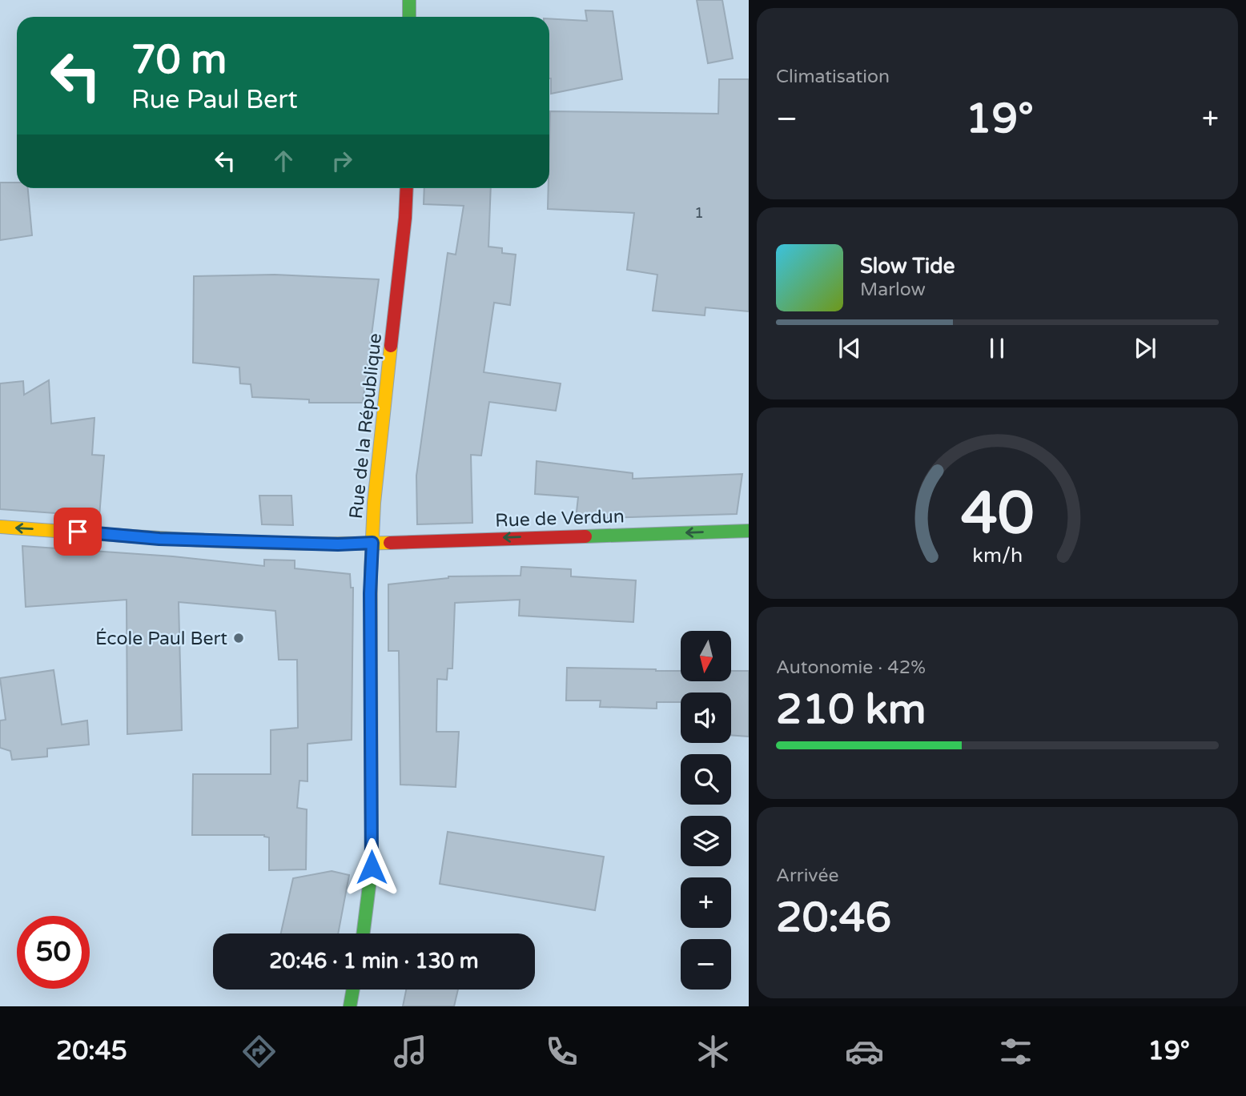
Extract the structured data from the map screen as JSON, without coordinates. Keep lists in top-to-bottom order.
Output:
{
  "streets": {
    "main road": ["Rue de la République", "Rue de Verdun"]
  },
  "crossings": [
    ["Rue de la République", "Rue de Verdun"]
  ],
  "one_way": ["Rue de Verdun"],
  "places": ["École Paul Bert"],
  "house_numbers": ["1"],
  "north": "bottom",
  "page": {
    "tile": [
      "Climatisation",
      ["Autonomie · 42%", "210 km"],
      ["Arrivée", "20:46"]
    ],
    "turn": ["70 m", "Rue Paul Bert"],
    "heat": ["−", "19°", "+"],
    "song": ["Slow Tide", "Marlow"],
    "map_buttons": ["+", "−"],
    "limit": "50",
    "trip": "20:46 · 1 min · 130 m",
    "tabs": ["20:45", "19°"],
    "gauge": ["40", "km/h"]
  }
}
